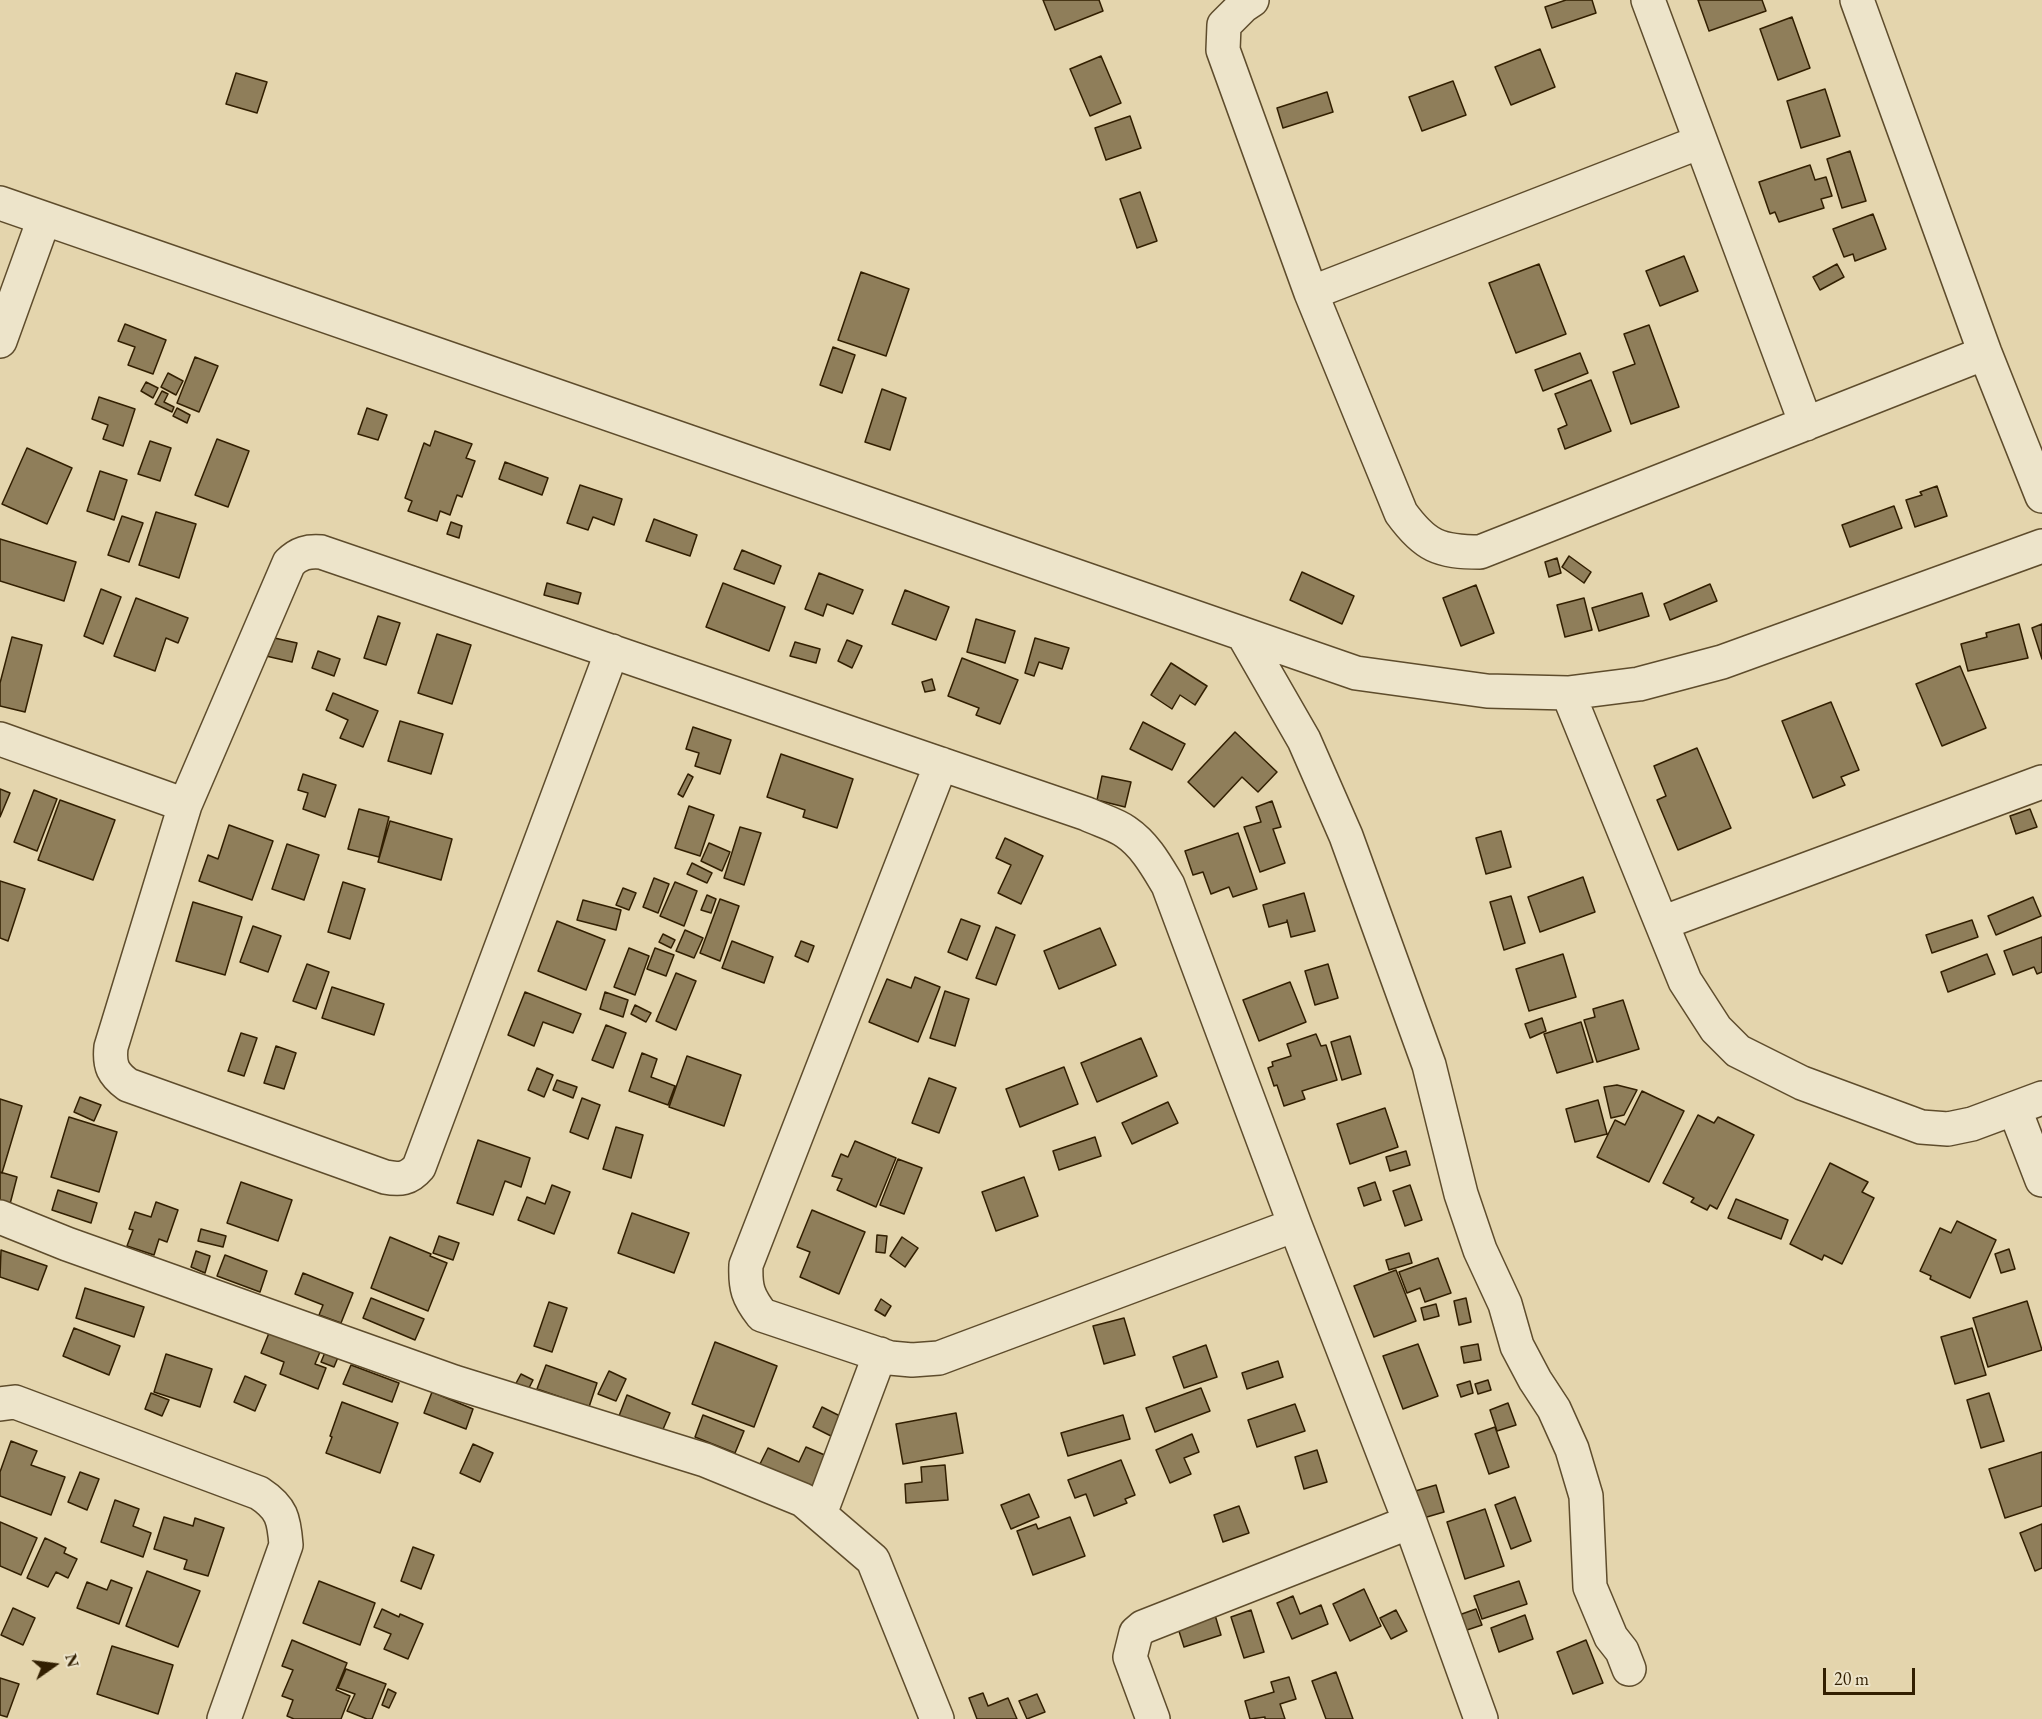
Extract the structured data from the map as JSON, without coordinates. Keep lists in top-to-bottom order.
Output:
{
  "scale_bar": "20 m",
  "north": "right"
}
